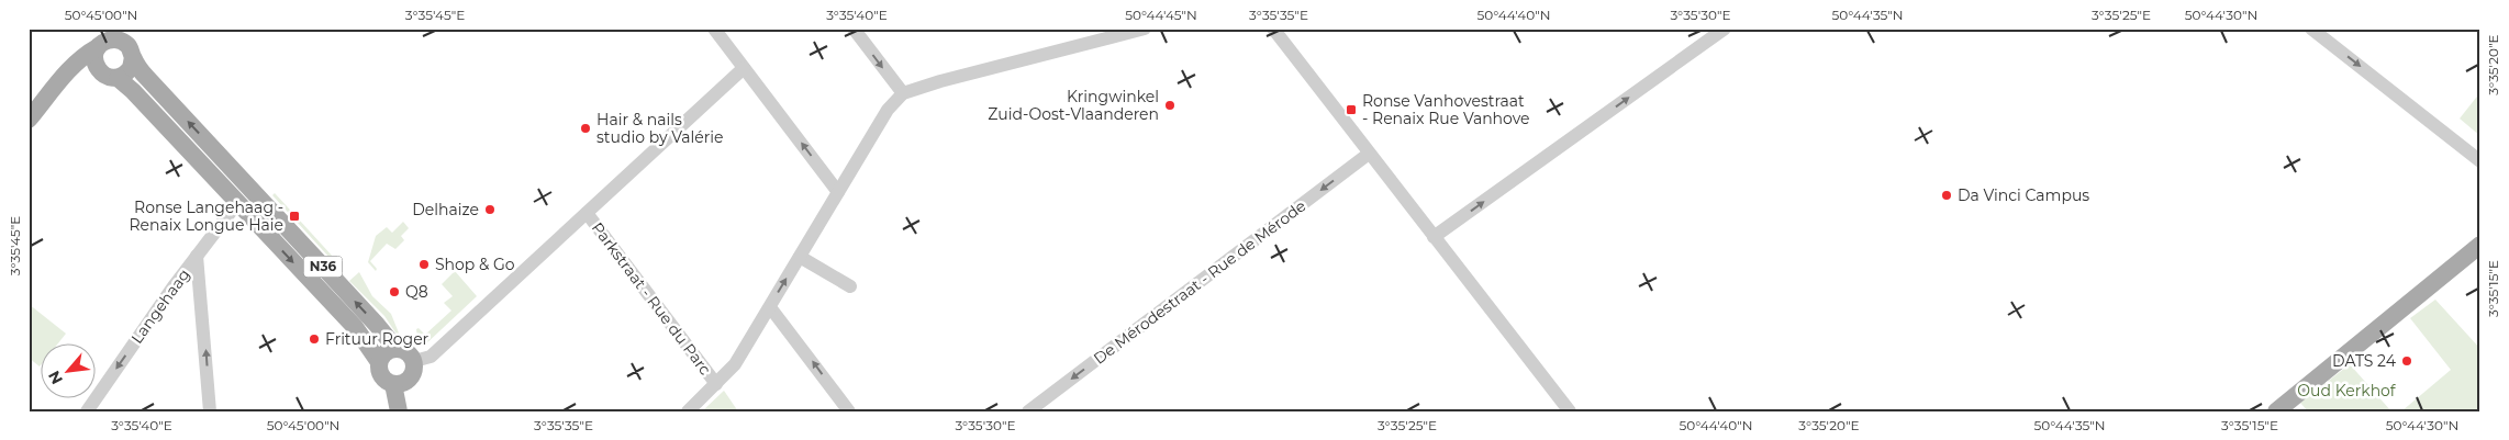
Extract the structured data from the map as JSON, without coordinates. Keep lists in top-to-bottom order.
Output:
{
  "streets": {
    "main road": ["N36"],
    "street": ["De Mérodestraat - Rue de Mérode", "Parkstraat - Rue du Parc", "Langehaag"]
  },
  "crossings": [
    ["N36", "Langehaag"]
  ],
  "one_way": ["De Mérodestraat - Rue de Mérode", "Langehaag"],
  "parks": ["Oud Kerkhof"],
  "places": {
    "other": [
      "Kringwinkel Zuid-Oost-Vlaanderen",
      "Hair & nails studio by Valérie",
      "Da Vinci Campus",
      "Delhaize",
      "Shop & Go",
      "Q8",
      "Frituur Roger",
      "DATS 24"
    ],
    "transit": ["Ronse Vanhovestraat - Renaix Rue Vanhove", "Ronse Langehaag - Renaix Longue Haie"]
  },
  "north": "bottom left",
  "coordinates": [
    "50°45'00\"N",
    "3°35'45\"E",
    "3°35'40\"E",
    "50°44'45\"N",
    "3°35'35\"E",
    "50°44'40\"N",
    "3°35'30\"E",
    "50°44'35\"N",
    "3°35'25\"E",
    "50°44'30\"N",
    "3°35'20\"E",
    "3°35'15\"E"
  ]
}
